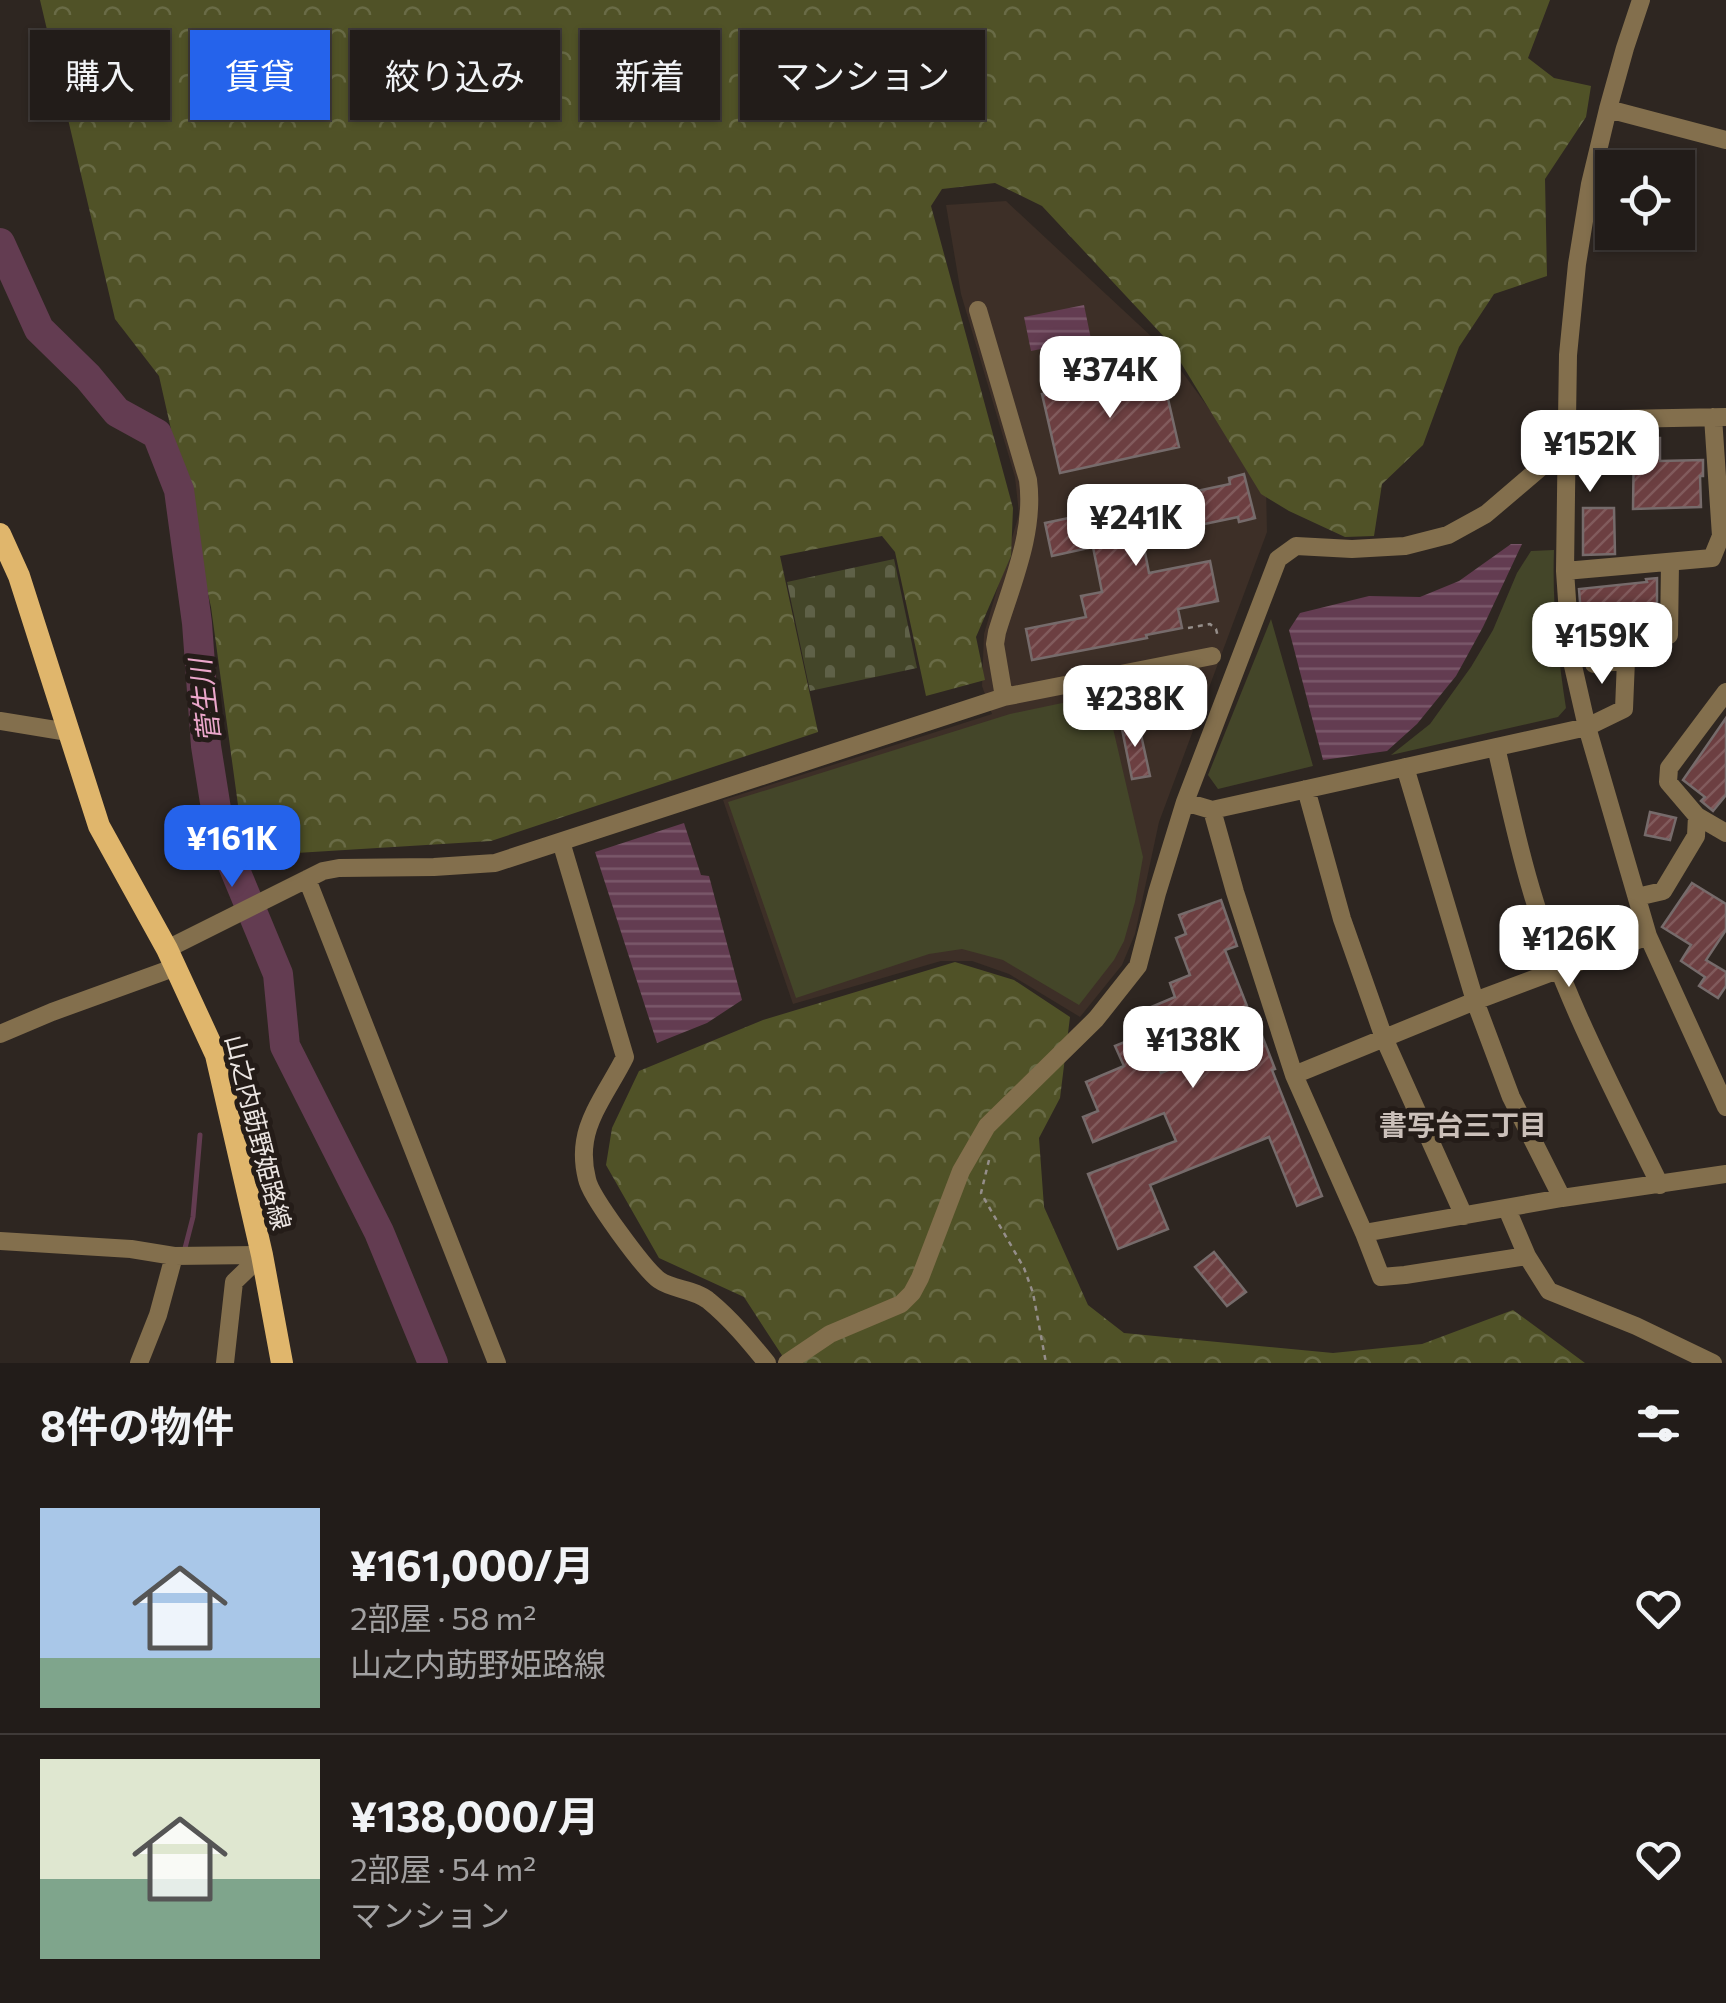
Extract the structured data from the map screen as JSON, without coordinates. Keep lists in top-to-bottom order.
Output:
{
  "streets": {
    "main road": ["山之内莇野姫路線"]
  },
  "districts": ["書写台三丁目"],
  "water": ["菅生川"],
  "page": {
    "chip": [
      "購入",
      "賃貸",
      "絞り込み",
      "新着",
      "マンション"
    ],
    "price": [
      "¥374K",
      "¥152K",
      "¥241K",
      "¥159K",
      "¥238K",
      "¥161K",
      "¥126K",
      "¥138K"
    ],
    "heading": "8件の物件",
    "list": [
      {
        "name": "¥161,000/月",
        "note": "2部屋 · 58 m² · 山之内莇野姫路線"
      },
      {
        "name": "¥138,000/月",
        "note": "2部屋 · 54 m² · マンション"
      }
    ]
  }
}
